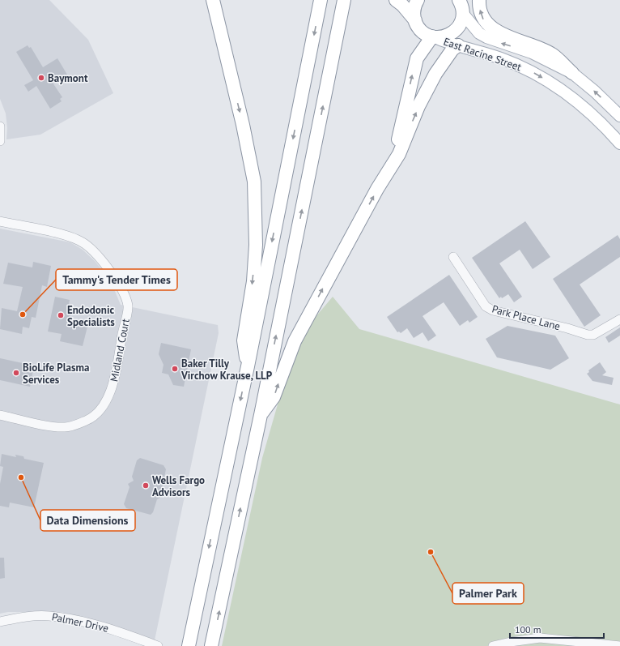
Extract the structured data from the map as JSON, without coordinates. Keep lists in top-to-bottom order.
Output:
{
  "streets": {
    "main road": ["East Racine Street"],
    "street": ["Park Place Lane", "Midland Court", "Palmer Drive"]
  },
  "places": [
    "Baymont",
    "Tammy's Tender Times",
    "Endodonic Specialists",
    "Baker Tilly Virchow Krause, LLP",
    "BioLife Plasma Services",
    "Data Dimensions",
    "Wells Fargo Advisors",
    "Palmer Park"
  ],
  "scale_bar": "100 m"
}
